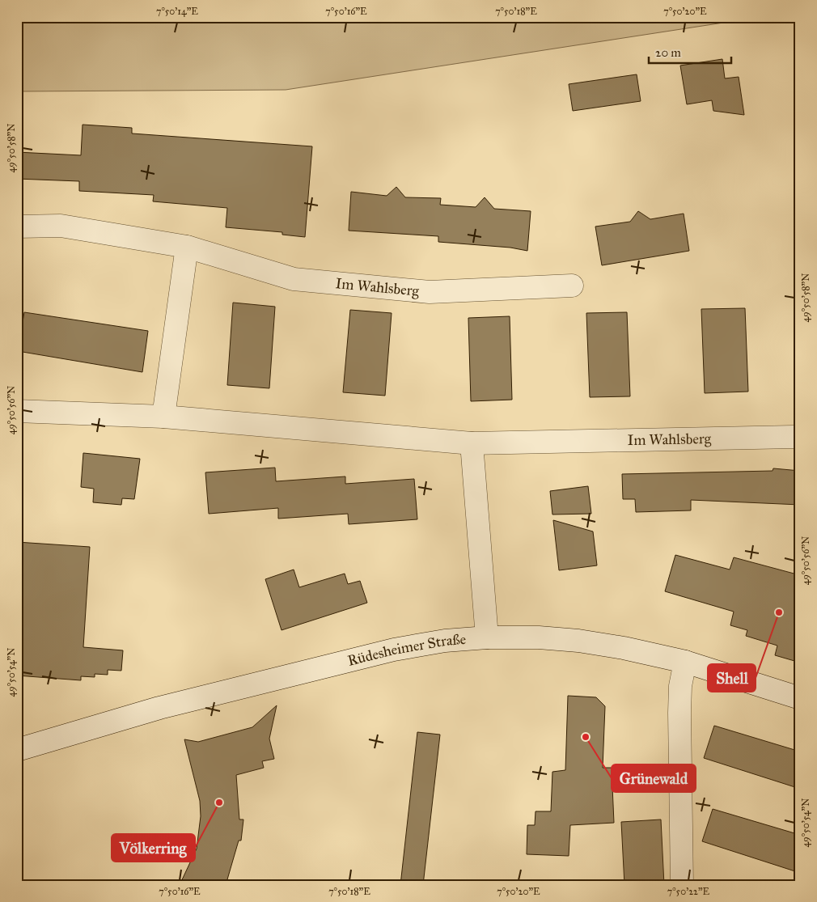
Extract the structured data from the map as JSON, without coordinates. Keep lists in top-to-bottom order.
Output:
{
  "streets": {
    "street": ["Im Wahlsberg", "Rüdesheimer Straße"]
  },
  "places": ["Shell", "Grünewald", "Völkerring"],
  "scale_bar": "20 m",
  "coordinates": [
    "7°50'14\"E",
    "7°50'16\"E",
    "7°50'18\"E",
    "7°50'20\"E",
    "49°50'58\"N",
    "49°50'56\"N",
    "49°50'54\"N",
    "7°50'22\"E"
  ]
}
